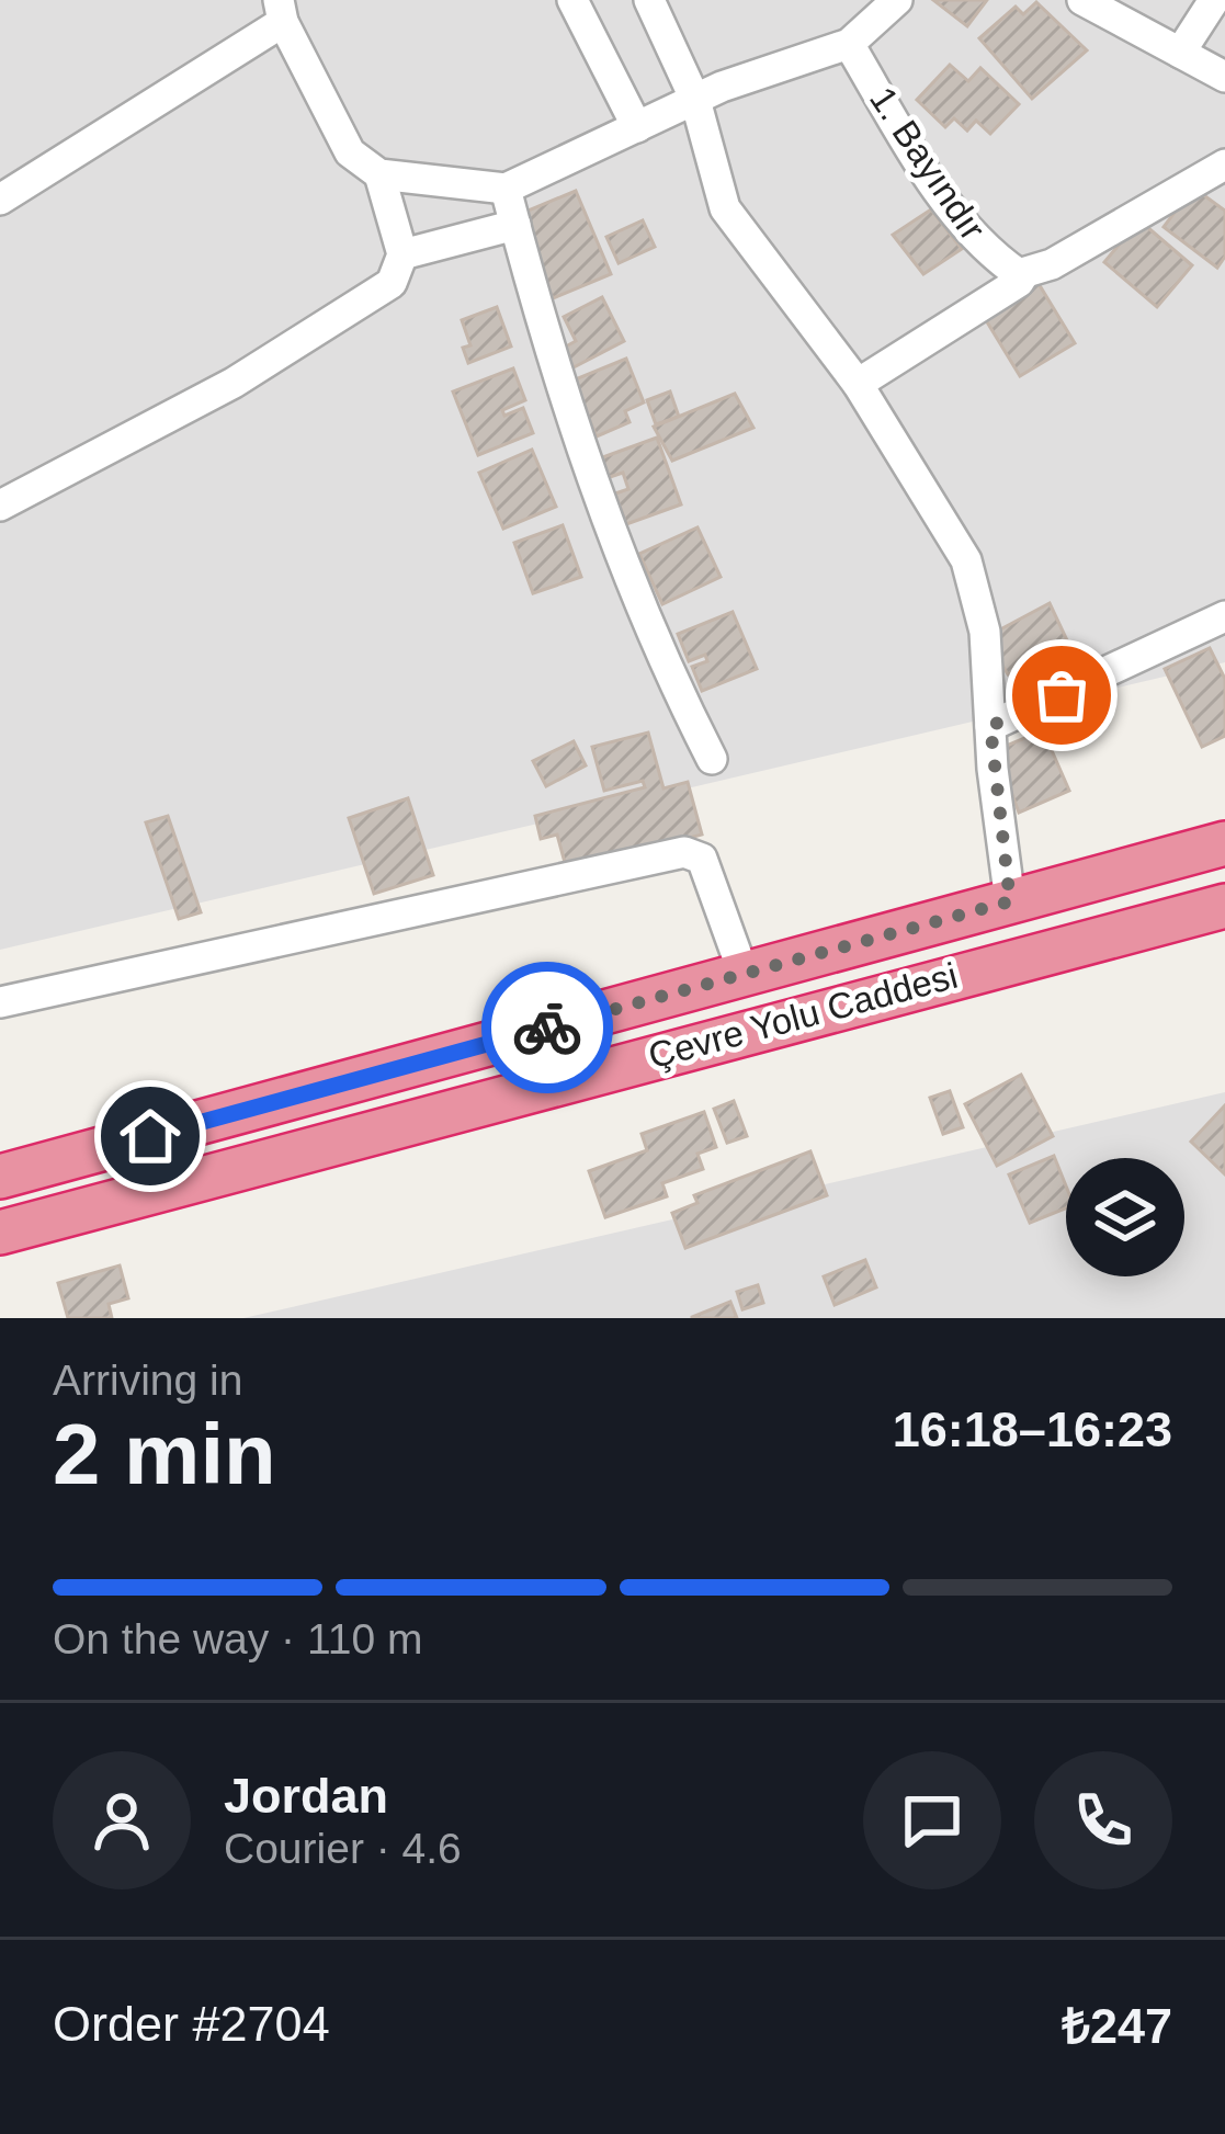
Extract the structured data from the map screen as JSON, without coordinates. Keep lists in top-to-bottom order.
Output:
{
  "streets": {
    "highway": ["Çevre Yolu Caddesi"],
    "street": ["1. Bayındır"]
  },
  "page": {
    "heading": ["2 min", "Arriving in", "16:18–16:23"],
    "panel": [
      "Jordan",
      "Courier · 4.6",
      "Order #2704",
      "₺247"
    ],
    "bar": "On the way · 110 m"
  }
}
